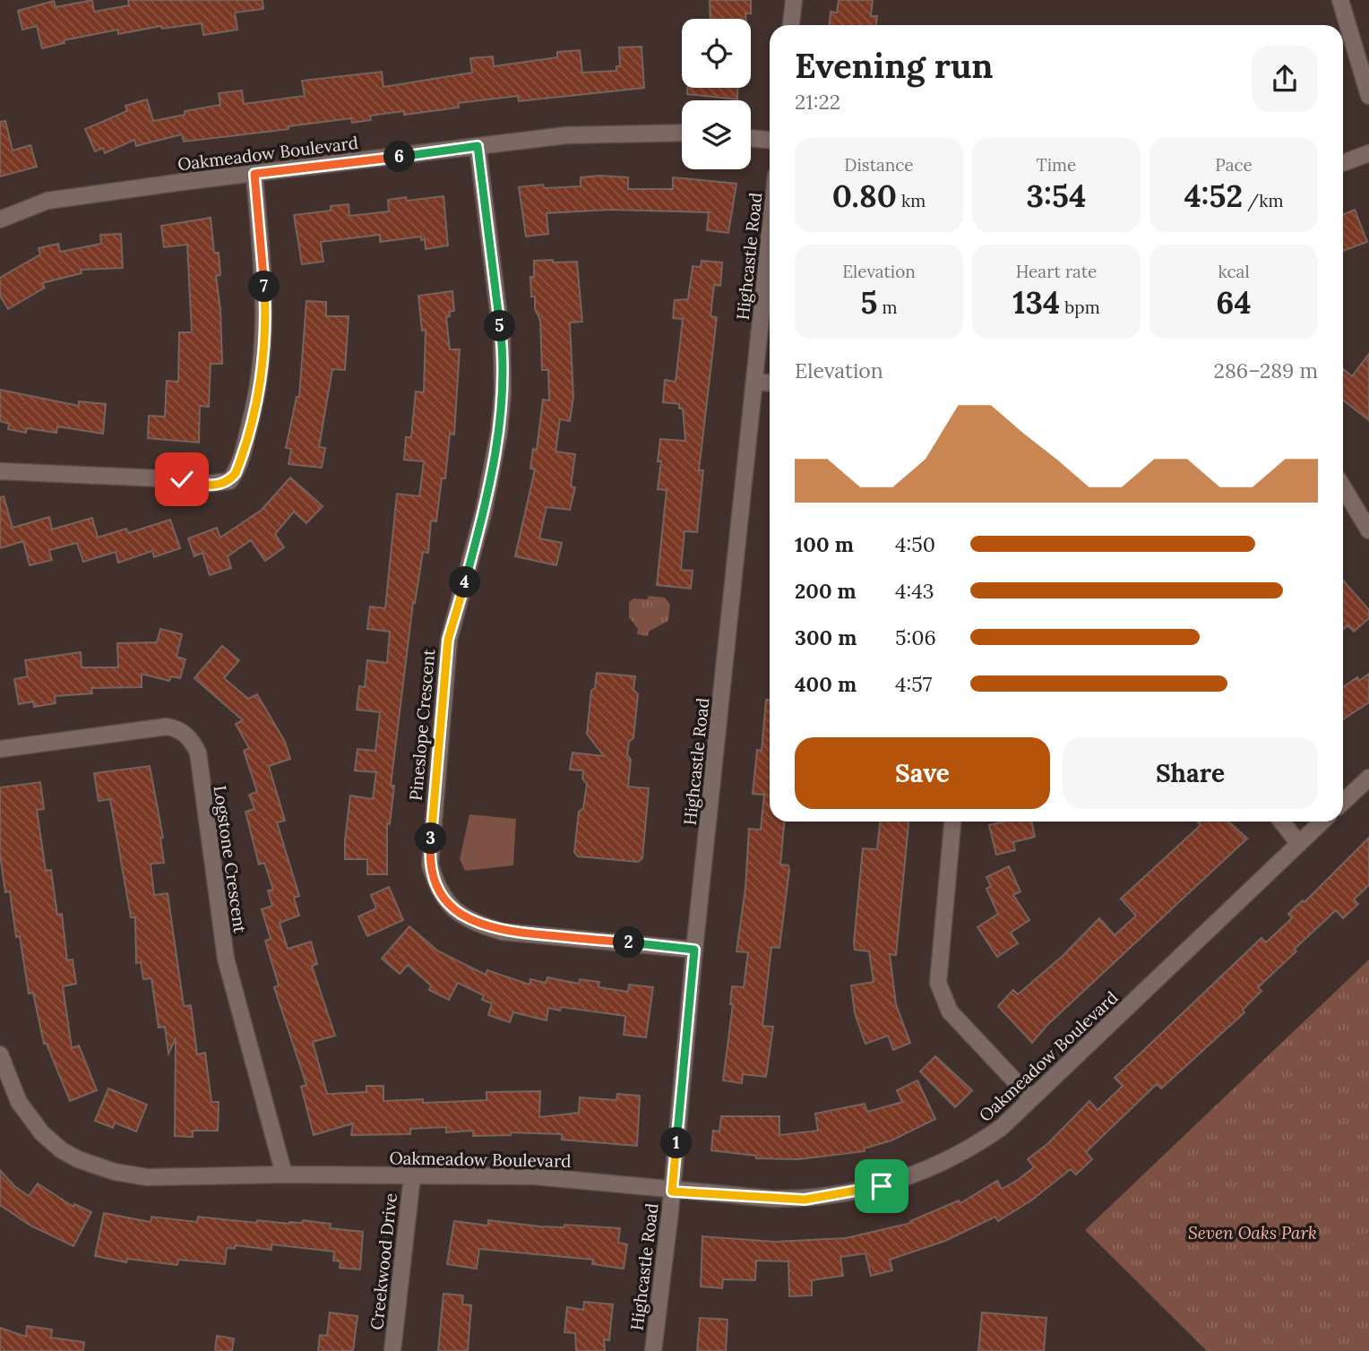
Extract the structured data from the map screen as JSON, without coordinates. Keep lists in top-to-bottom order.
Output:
{
  "streets": {
    "street": [
      "Oakmeadow Boulevard",
      "Highcastle Road",
      "Pineslope Crescent",
      "Logstone Crescent",
      "Creekwood Drive"
    ]
  },
  "crossings": [
    ["Oakmeadow Boulevard", "Highcastle Road"],
    ["Oakmeadow Boulevard", "Pineslope Crescent"],
    ["Oakmeadow Boulevard", "Logstone Crescent"],
    ["Oakmeadow Boulevard", "Creekwood Drive"],
    ["Highcastle Road", "Pineslope Crescent"]
  ],
  "parks": ["Seven Oaks Park"],
  "page": {
    "heading": ["Evening run", "21:22"],
    "stats": [
      ["Distance", "0.80 km"],
      ["Time", "3:54"],
      ["Pace", "4:52 /km"],
      ["Elevation", "5 m"],
      ["Heart rate", "134 bpm"],
      ["kcal", "64"]
    ],
    "pins": [
      "6",
      "7",
      "5",
      "4",
      "3",
      "2",
      "1"
    ],
    "chart": ["Elevation", "286–289 m"],
    "list": [
      {
        "name": "100 m",
        "note": "4:50"
      },
      {
        "name": "200 m",
        "note": "4:43"
      },
      {
        "name": "300 m",
        "note": "5:06"
      },
      {
        "name": "400 m",
        "note": "4:57"
      }
    ],
    "buttons": ["Save", "Share"]
  }
}
